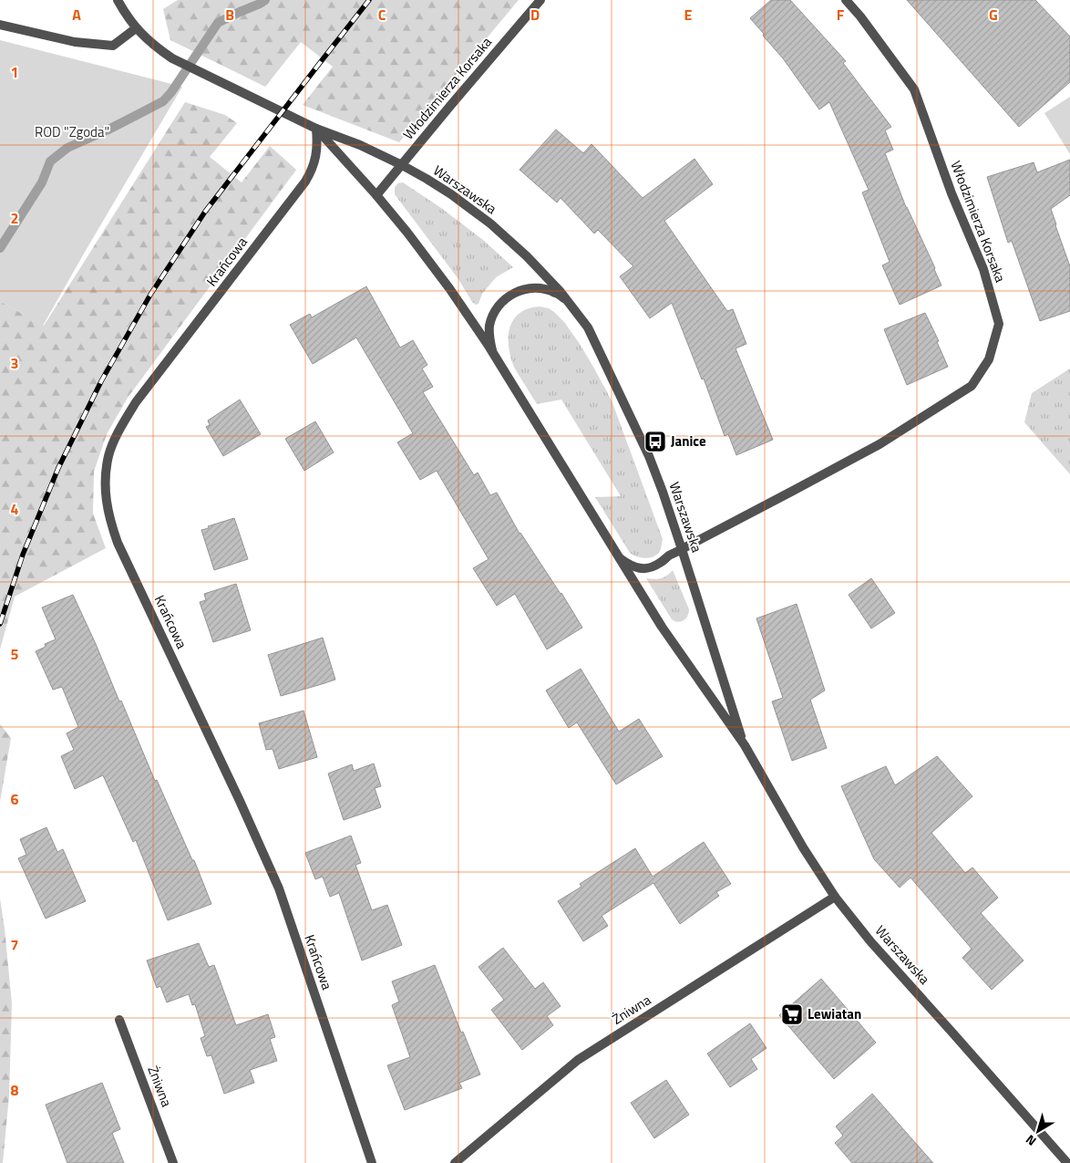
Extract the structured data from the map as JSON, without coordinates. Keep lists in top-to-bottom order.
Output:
{
  "streets": {
    "street": [
      "Włodzimierza Korsaka",
      "Warszawska",
      "Krańcowa",
      "Żniwna"
    ]
  },
  "crossings": [
    ["Włodzimierza Korsaka", "Warszawska"],
    ["Warszawska", "Krańcowa"],
    ["Warszawska", "Żniwna"]
  ],
  "parks": ["ROD \"Zgoda\""],
  "places": {
    "bus stop": ["Janice"],
    "supermarket": ["Lewiatan"]
  },
  "north": "bottom left",
  "grid": {
    "columns": [
      "A",
      "B",
      "C",
      "D",
      "E",
      "F",
      "G"
    ],
    "rows": [
      "1",
      "2",
      "3",
      "4",
      "5",
      "6",
      "7",
      "8"
    ]
  }
}
